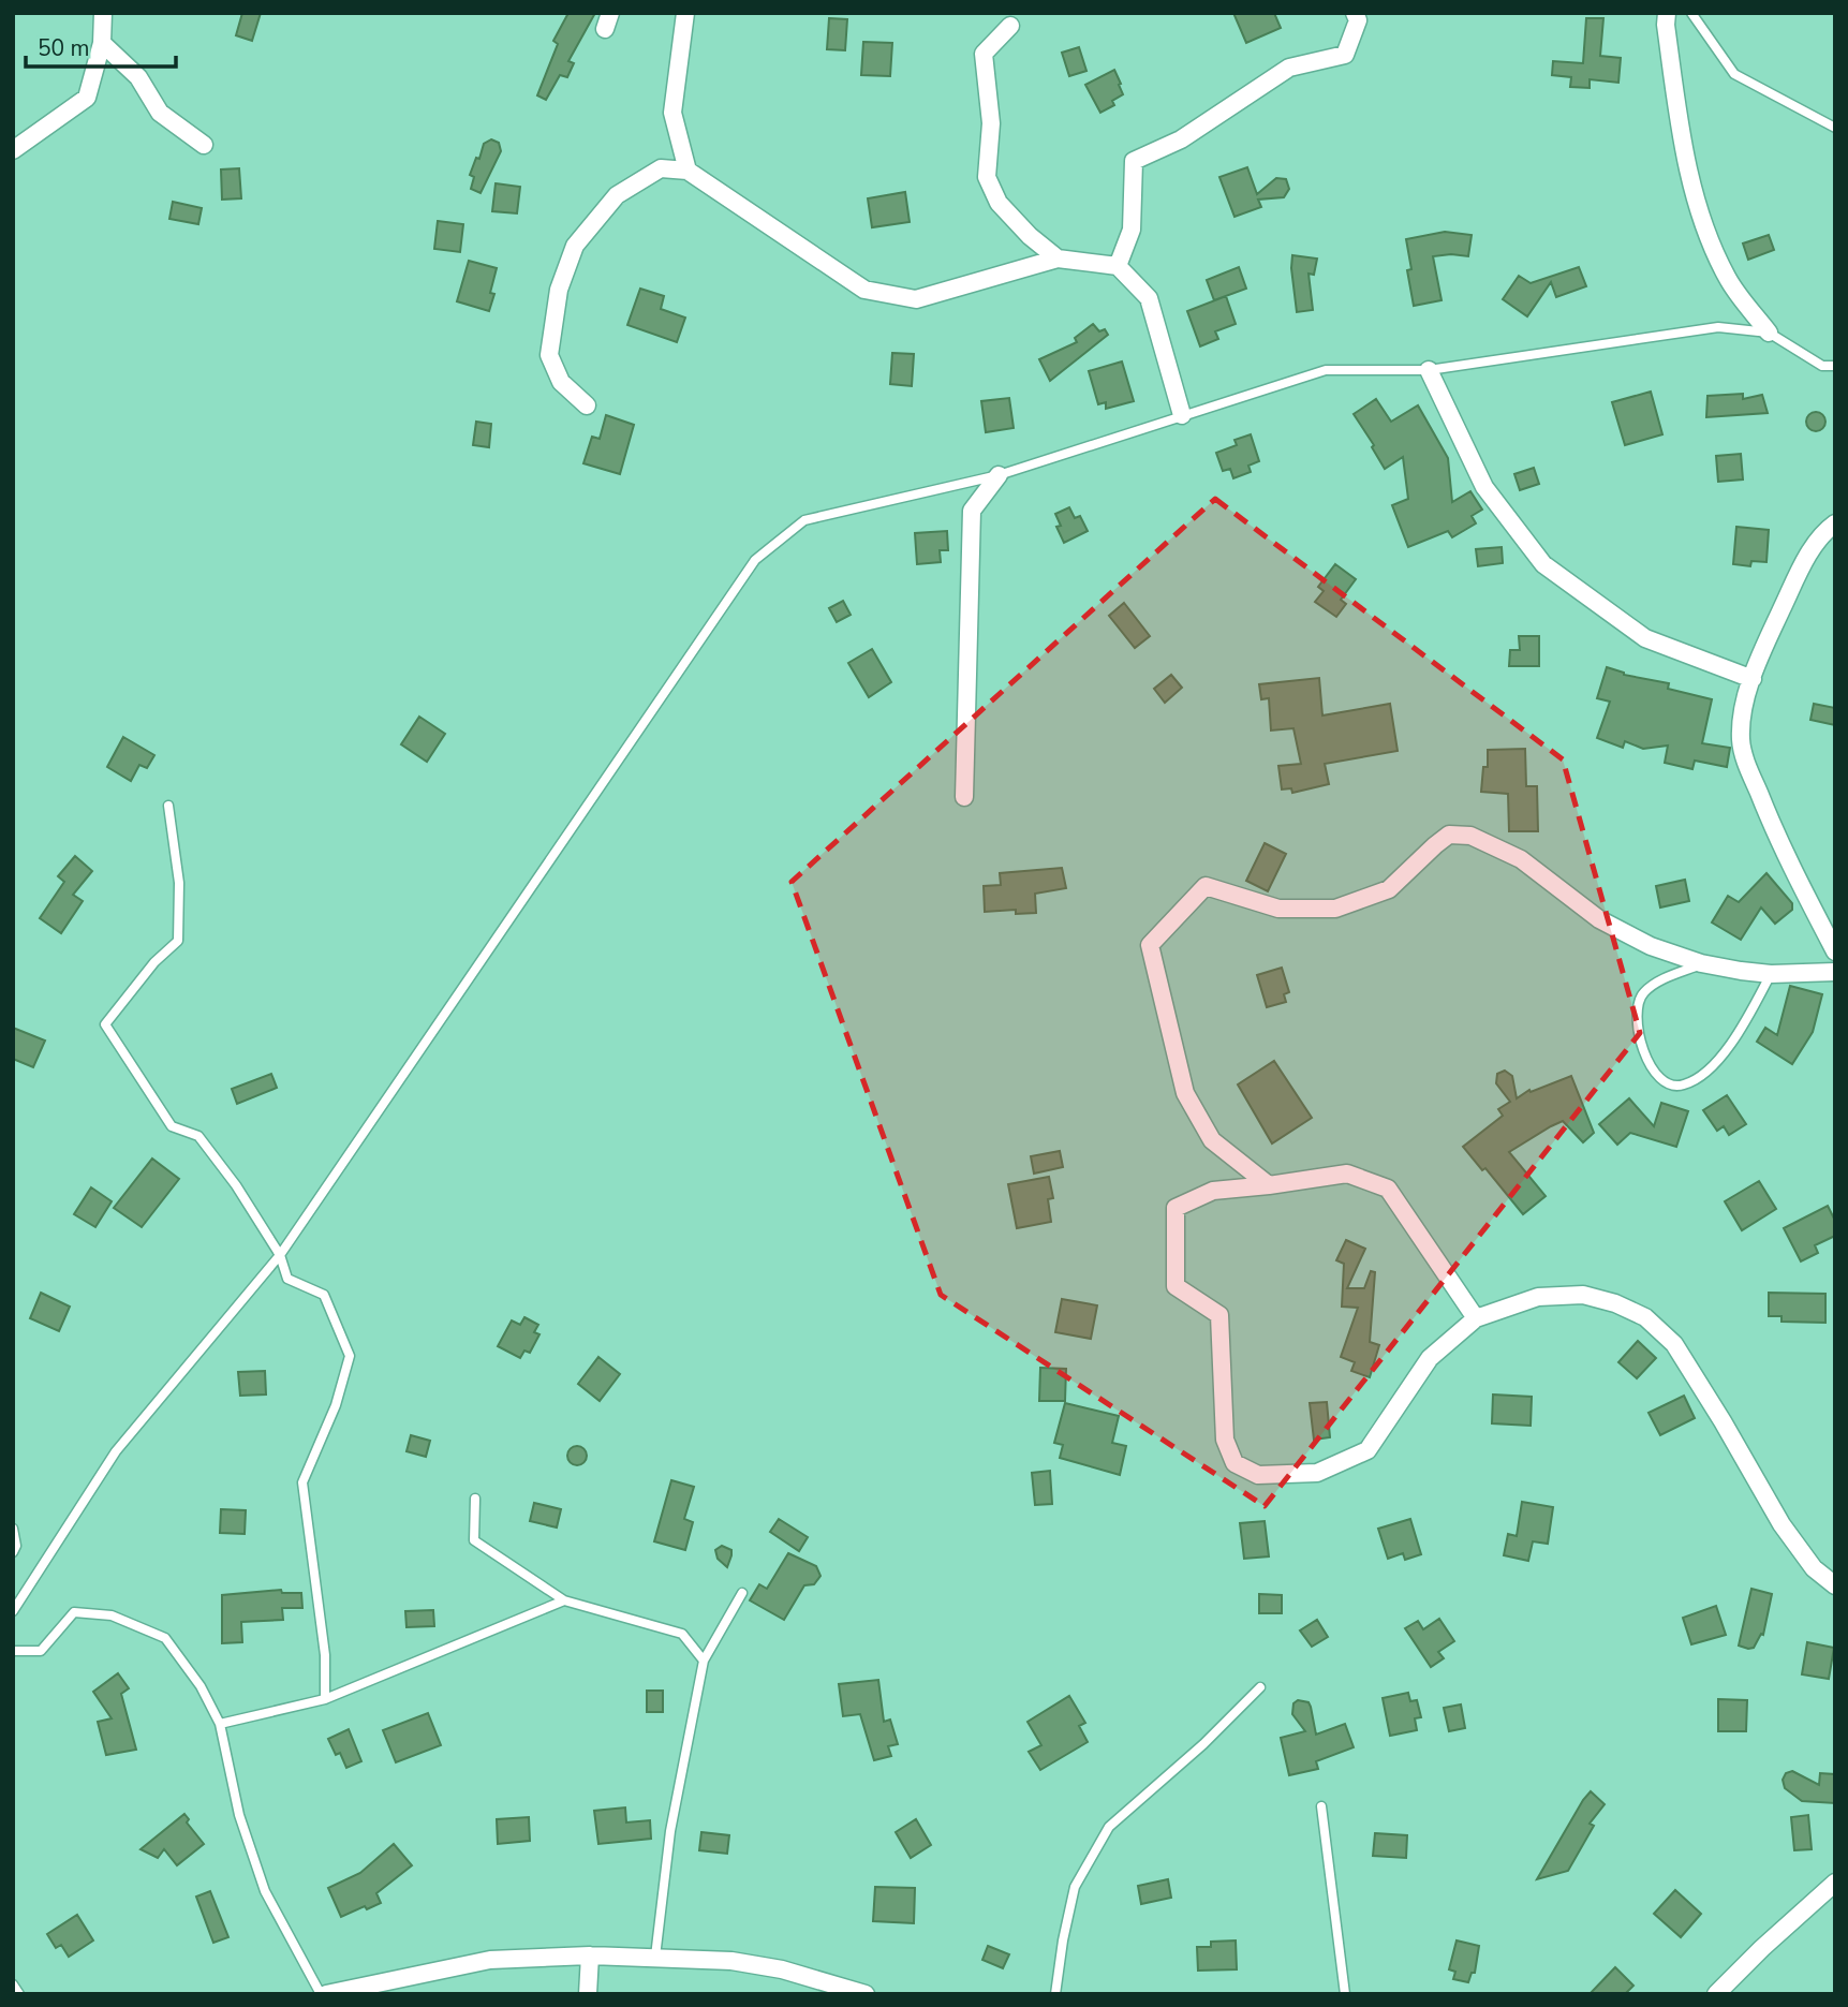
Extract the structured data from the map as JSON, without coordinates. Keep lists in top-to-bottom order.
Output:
{
  "scale_bar": "50 m"
}
